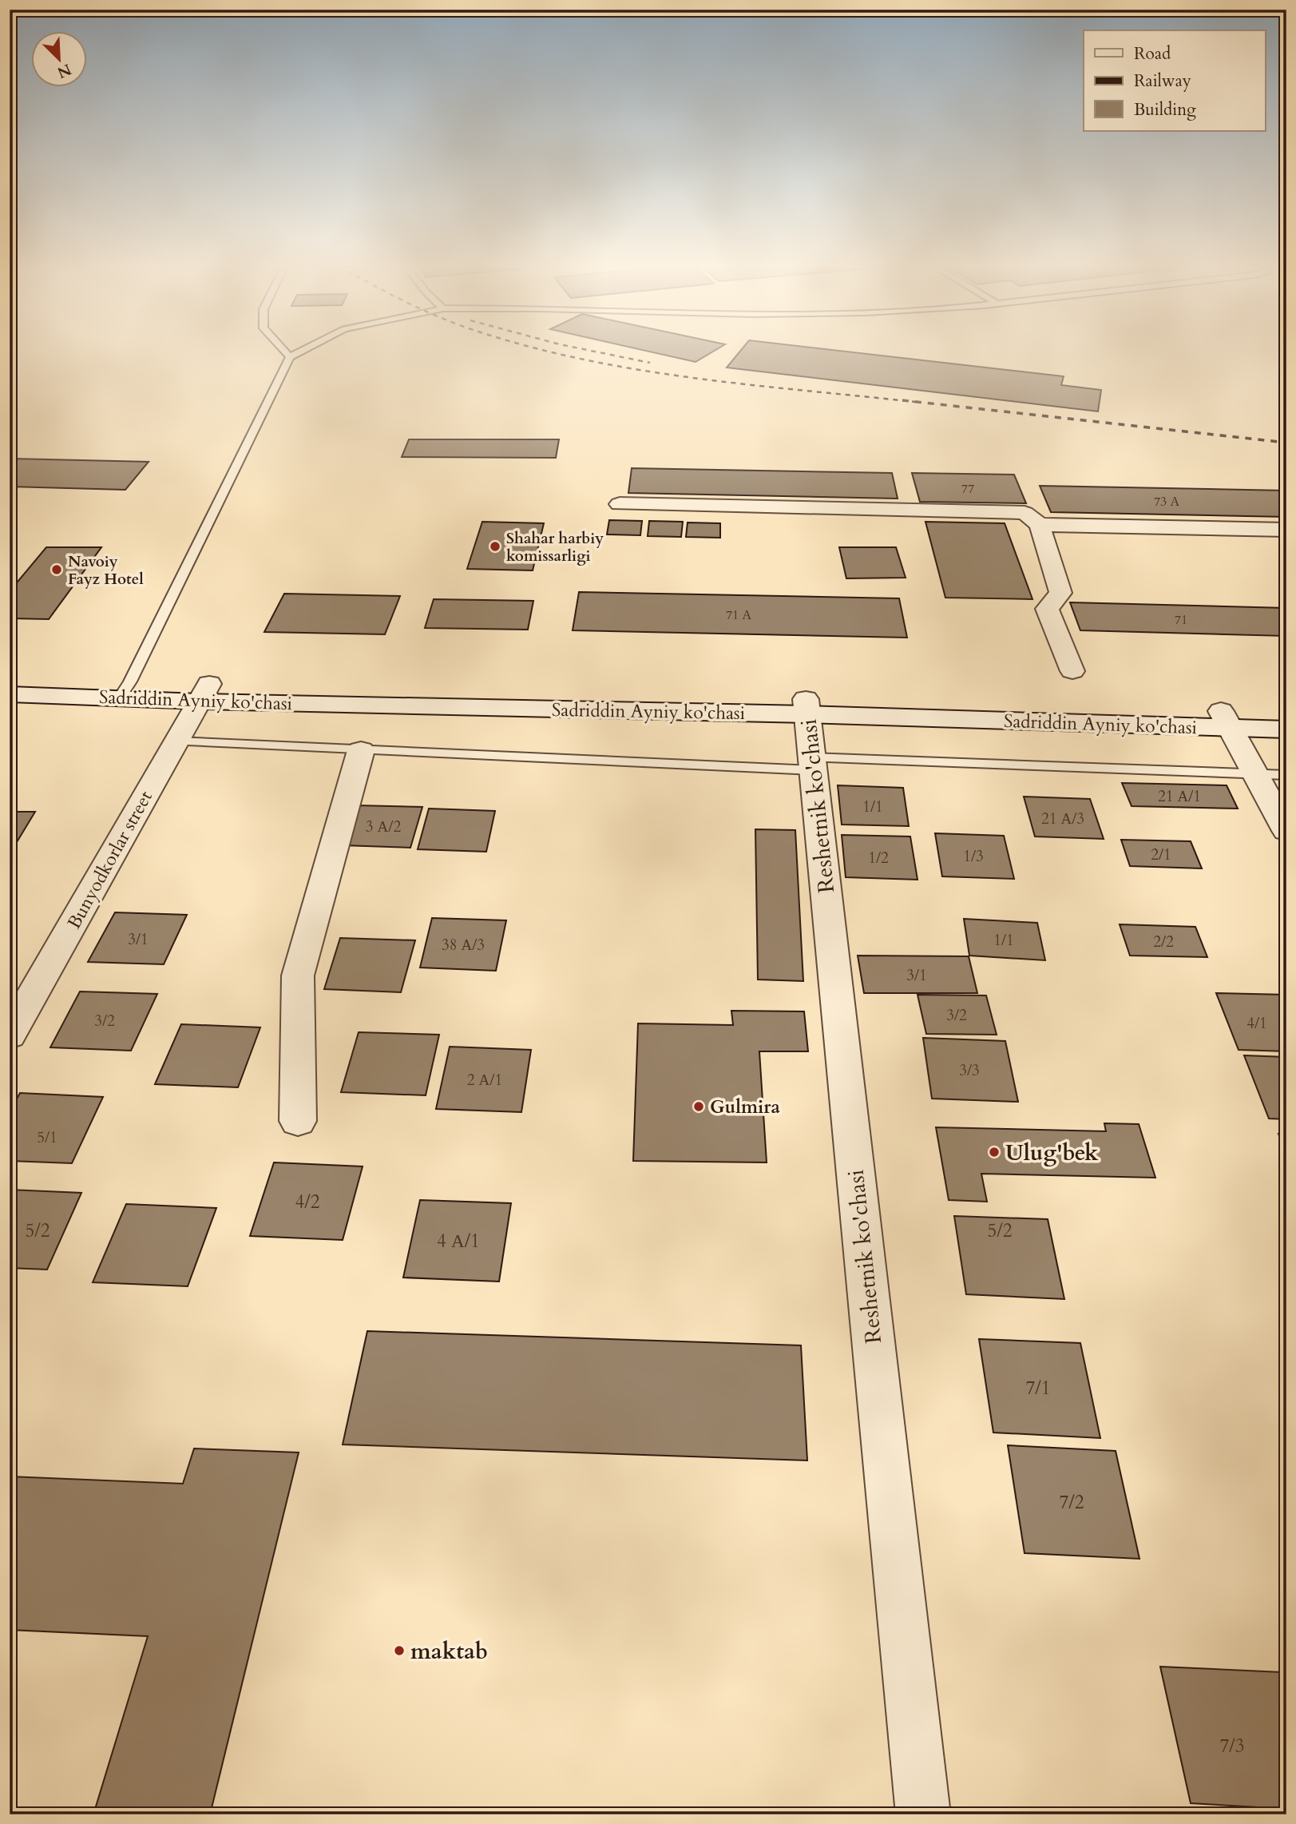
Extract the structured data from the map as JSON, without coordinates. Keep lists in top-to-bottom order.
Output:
{
  "streets": {
    "street": ["Sadriddin Ayniy ko'chasi", "Reshetnik ko'chasi", "Bunyodkorlar street"]
  },
  "crossings": [
    ["Sadriddin Ayniy ko'chasi", "Reshetnik ko'chasi"],
    ["Sadriddin Ayniy ko'chasi", "Bunyodkorlar street"]
  ],
  "places": [
    "Shahar harbiy komissarligi",
    "Navoiy Fayz Hotel",
    "Gulmira",
    "Ulug'bek",
    "maktab"
  ],
  "house_numbers": [
    "77",
    "73 А",
    "71 А",
    "71",
    "21 А/1",
    "1/1",
    "21 А/3",
    "3 А/2",
    "2/1",
    "1/3",
    "1/2",
    "3/1",
    "1/1",
    "2/2",
    "38 А/3",
    "3/1",
    "3/2",
    "3/2",
    "4/1",
    "3/3",
    "2 А/1",
    "5/1",
    "4/2",
    "5/2",
    "5/2",
    "4 А/1",
    "7/1",
    "7/2",
    "7/3"
  ],
  "legend": ["Road", "Railway", "Building"],
  "north": "bottom right"
}
